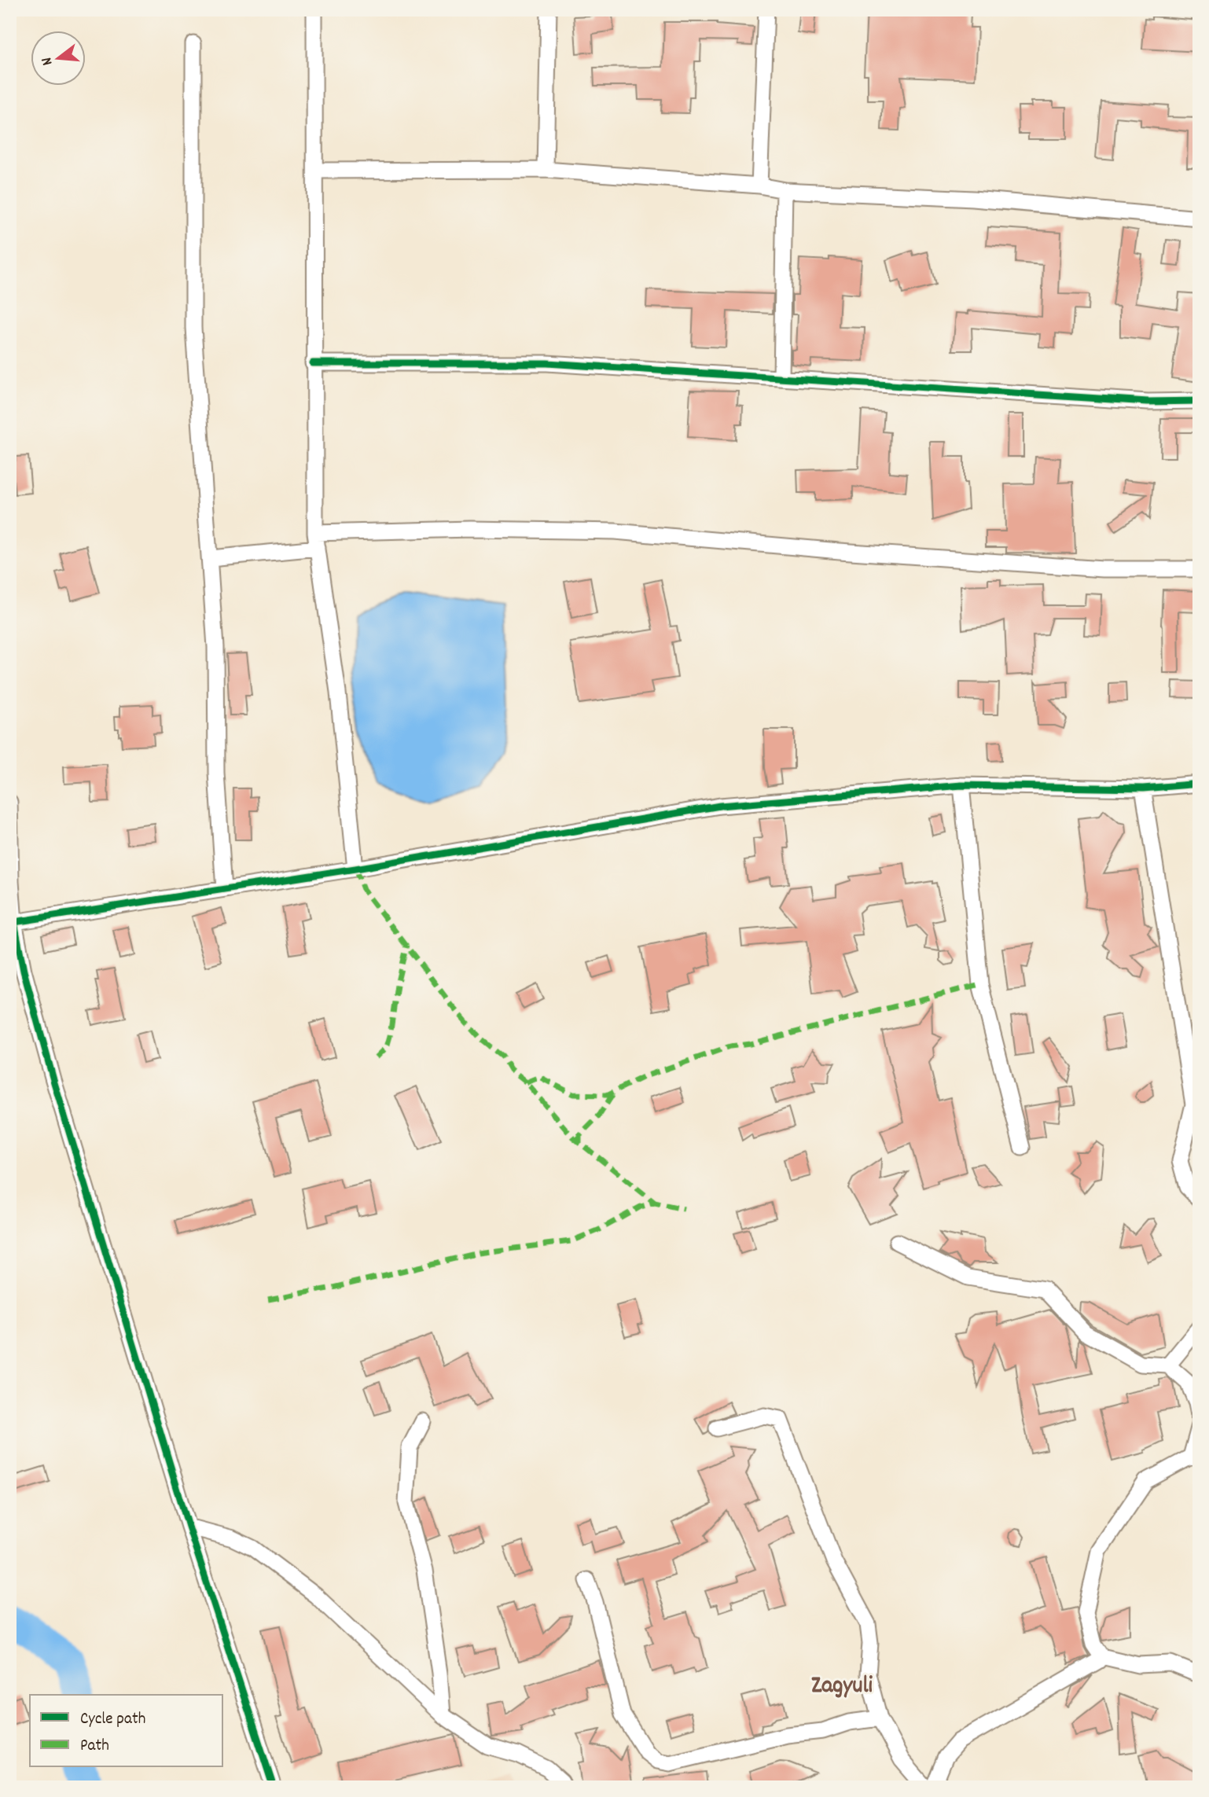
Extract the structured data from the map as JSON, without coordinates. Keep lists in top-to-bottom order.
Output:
{
  "districts": ["Zagyuli"],
  "legend": ["Cycle path", "Path"],
  "north": "left"
}
